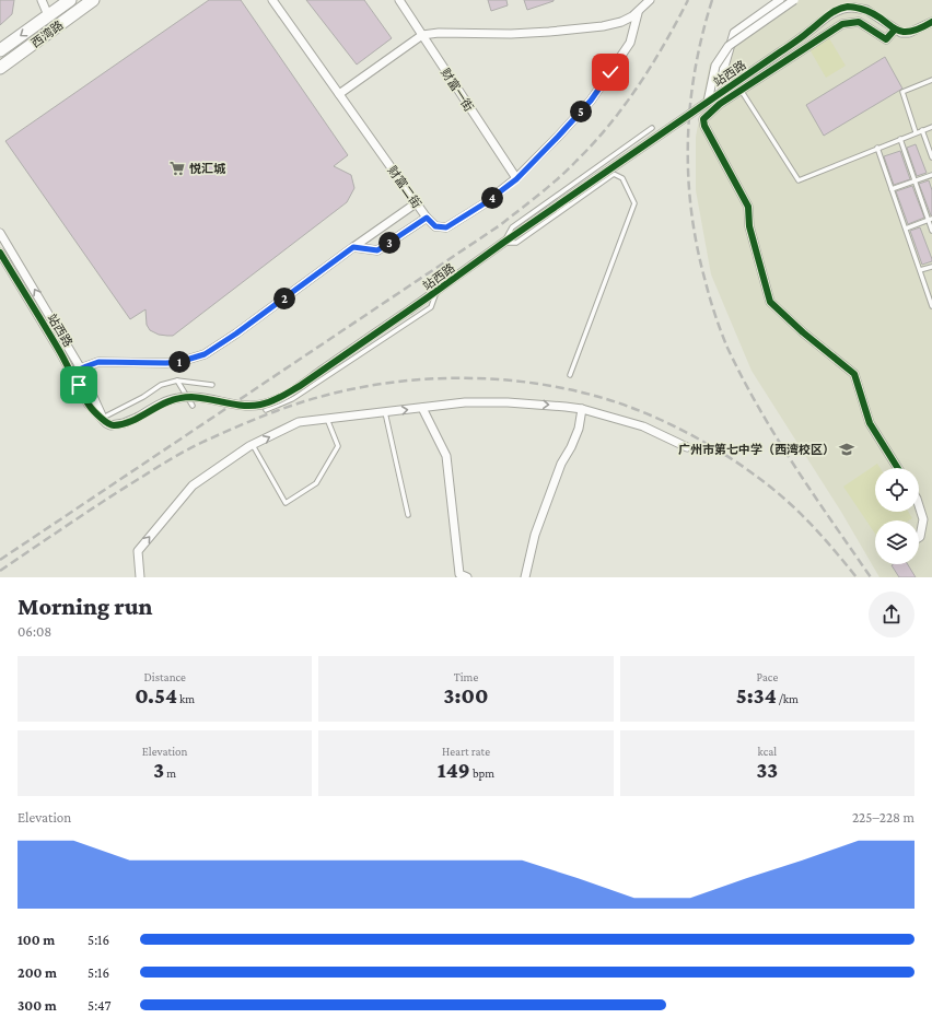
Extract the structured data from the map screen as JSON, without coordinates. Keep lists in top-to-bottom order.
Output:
{
  "streets": {
    "main road": ["西湾路"],
    "street": ["站西路", "财富一街", "财富二街"]
  },
  "places": {
    "supermarket": ["悦汇城"],
    "school or university": ["广州市第七中学（西湾校区）"]
  },
  "page": {
    "pins": [
      "5",
      "4",
      "3",
      "2",
      "1"
    ],
    "heading": ["Morning run", "06:08"],
    "stats": [
      ["Distance", "0.54 km"],
      ["Time", "3:00"],
      ["Pace", "5:34 /km"],
      ["Elevation", "3 m"],
      ["Heart rate", "149 bpm"],
      ["kcal", "33"]
    ],
    "chart": ["Elevation", "225–228 m"],
    "list": [
      {
        "name": "100 m",
        "note": "5:16"
      },
      {
        "name": "200 m",
        "note": "5:16"
      },
      {
        "name": "300 m",
        "note": "5:47"
      }
    ]
  }
}
